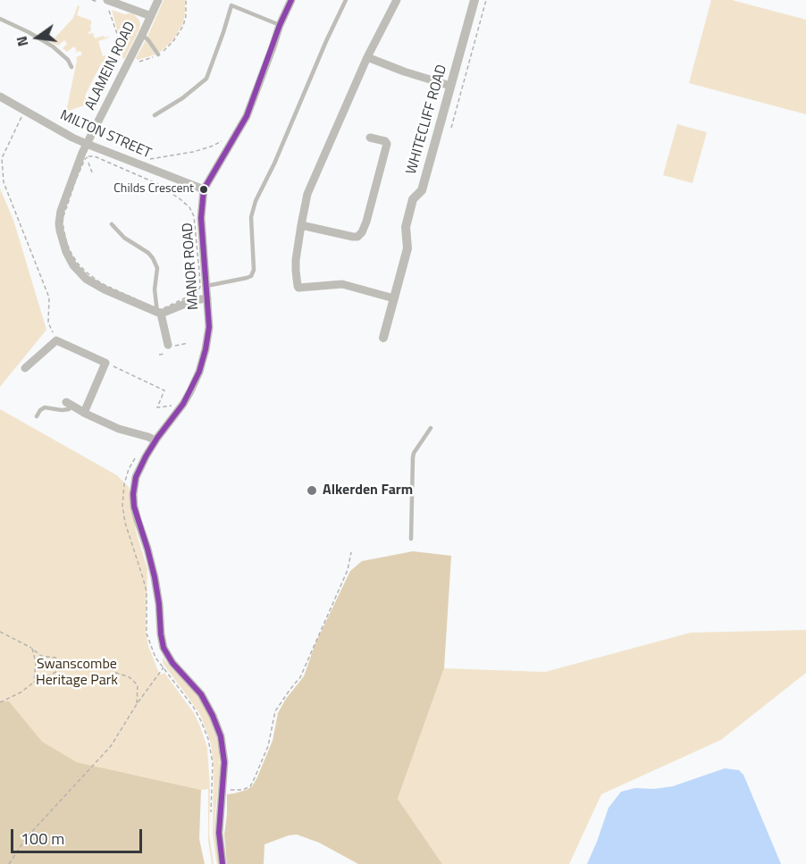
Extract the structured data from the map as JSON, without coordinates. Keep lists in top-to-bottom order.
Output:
{
  "streets": {
    "street": [
      "ALAMEIN ROAD",
      "WHITECLIFF ROAD",
      "MILTON STREET",
      "MANOR ROAD"
    ]
  },
  "crossings": [
    ["ALAMEIN ROAD", "MILTON STREET"],
    ["MILTON STREET", "MANOR ROAD"]
  ],
  "parks": ["Swanscombe Heritage Park"],
  "places": ["Childs Crescent", "Alkerden Farm"],
  "scale_bar": "100 m",
  "north": "left"
}
